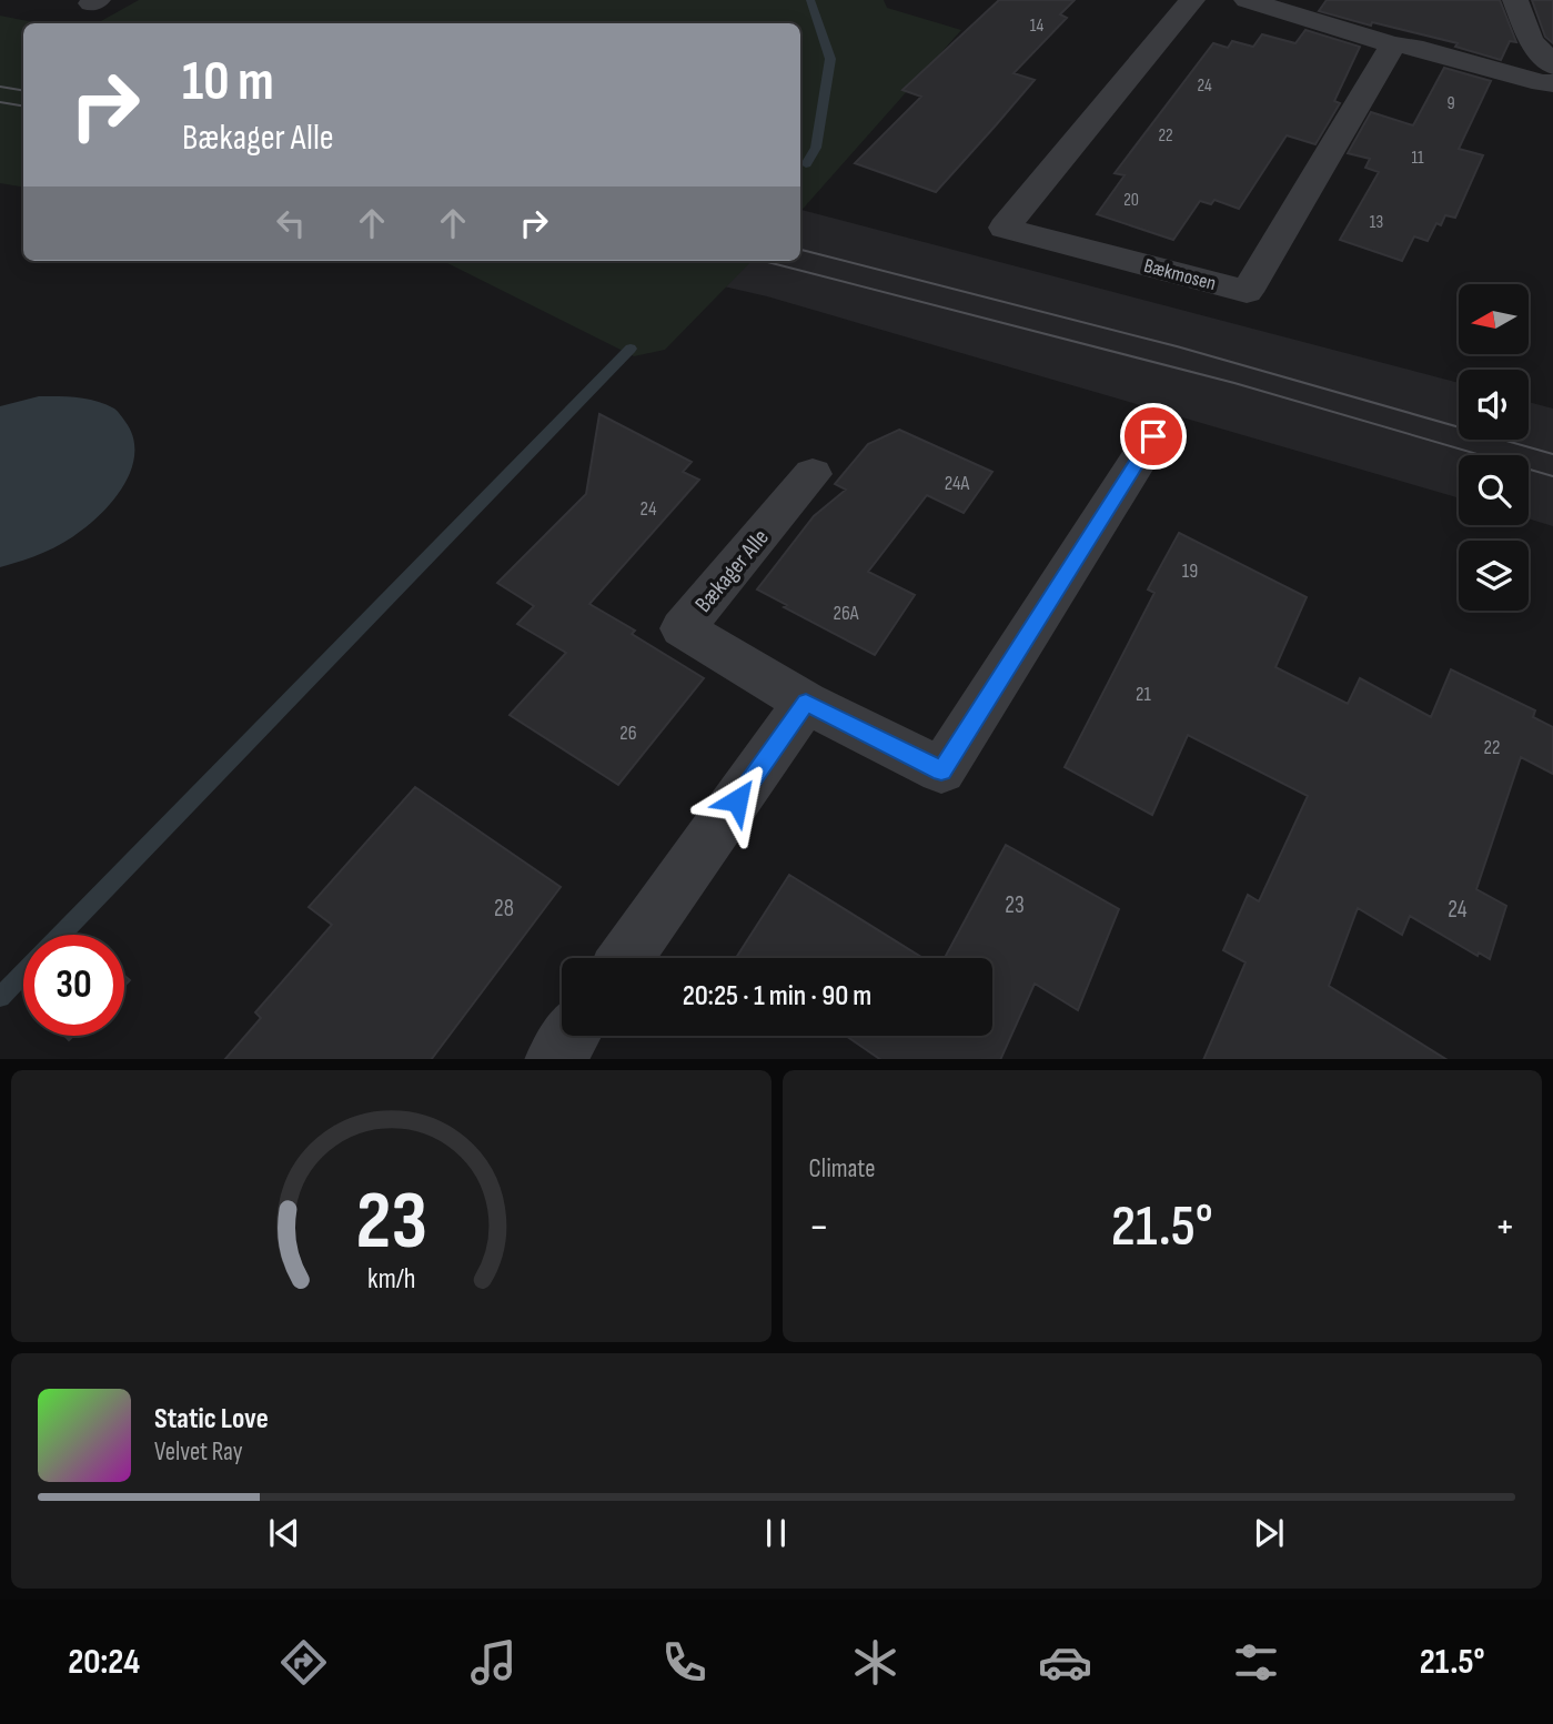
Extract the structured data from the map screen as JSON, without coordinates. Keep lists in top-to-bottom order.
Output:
{
  "streets": {
    "street": ["Bækmosen", "Bækager Alle"]
  },
  "house_numbers": [
    "14",
    "24",
    "9",
    "22",
    "11",
    "20",
    "13",
    "24A",
    "24",
    "19",
    "26A",
    "21",
    "26",
    "22",
    "23",
    "28",
    "24"
  ],
  "north": "left",
  "page": {
    "turn": ["10 m", "Bækager Alle"],
    "limit": "30",
    "trip": "20:25 · 1 min · 90 m",
    "tile": "Climate",
    "heat": ["−", "21.5°", "+"],
    "song": ["Static Love", "Velvet Ray"],
    "tabs": ["20:24", "21.5°"],
    "gauge": ["23", "km/h"]
  }
}
